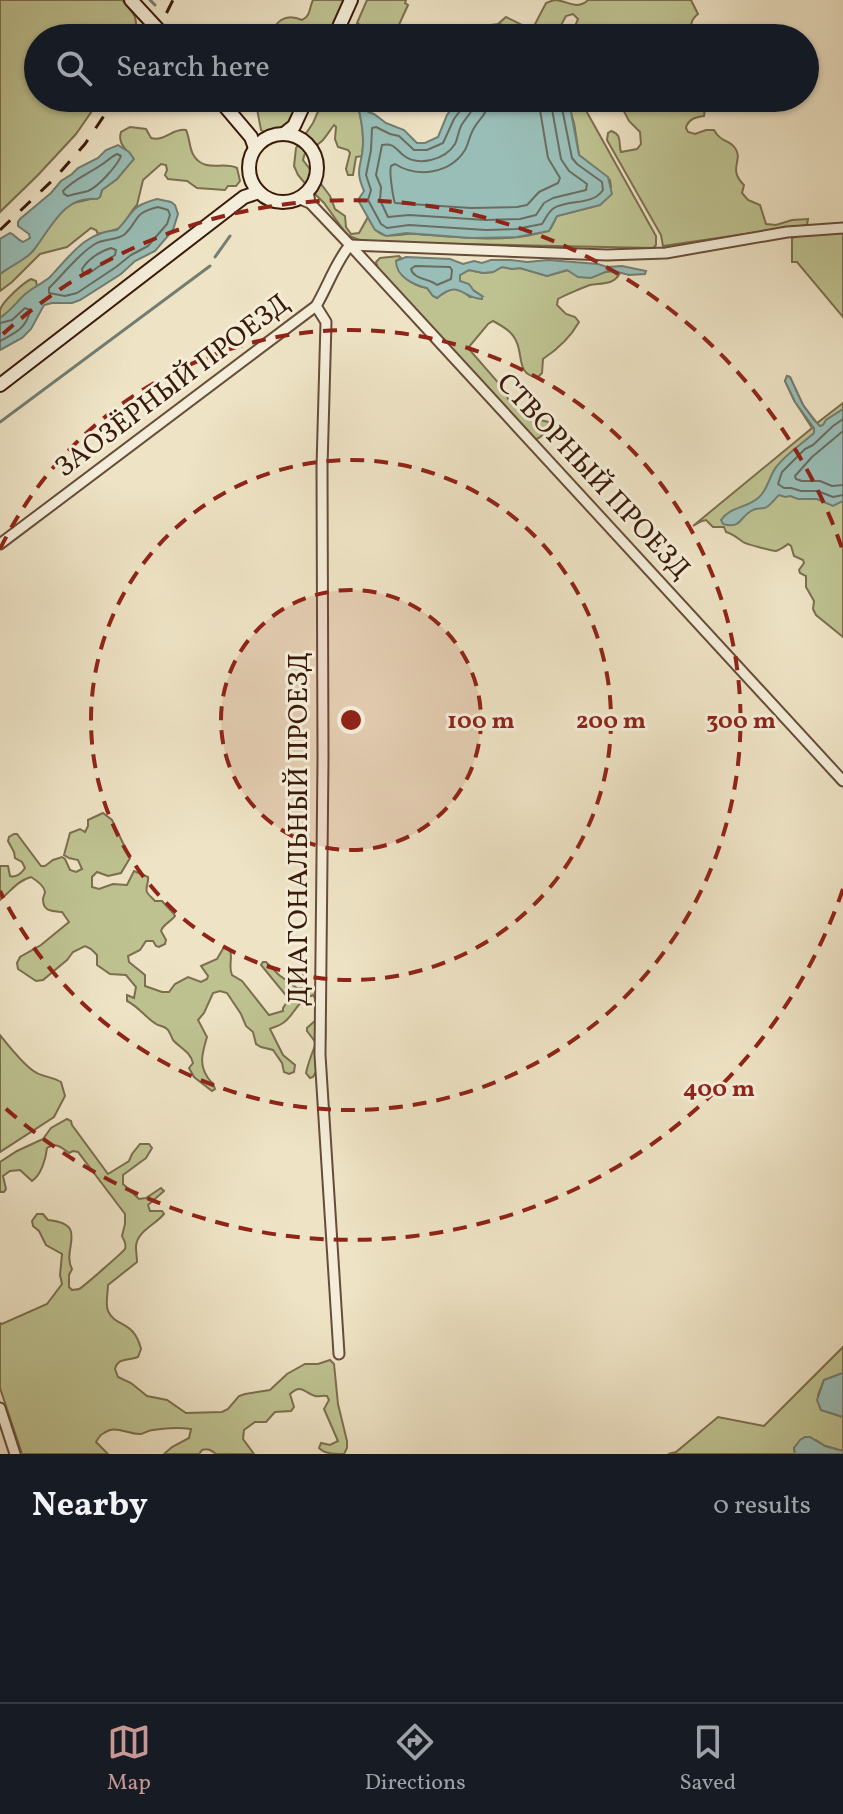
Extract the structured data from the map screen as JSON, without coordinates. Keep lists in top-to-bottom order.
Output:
{
  "streets": {
    "street": ["ЗАОЗЁРНЫЙ ПРОЕЗД", "СТВОРНЫЙ ПРОЕЗД", "ДИАГОНАЛЬНЫЙ ПРОЕЗД"]
  },
  "crossings": [
    ["ЗАОЗЁРНЫЙ ПРОЕЗД", "СТВОРНЫЙ ПРОЕЗД"],
    ["ЗАОЗЁРНЫЙ ПРОЕЗД", "ДИАГОНАЛЬНЫЙ ПРОЕЗД"]
  ],
  "page": {
    "search": "Search here",
    "heading": ["Nearby", "0 results"],
    "nav": ["Map", "Directions", "Saved"]
  },
  "rings": [
    "100 m",
    "200 m",
    "300 m",
    "400 m"
  ]
}
